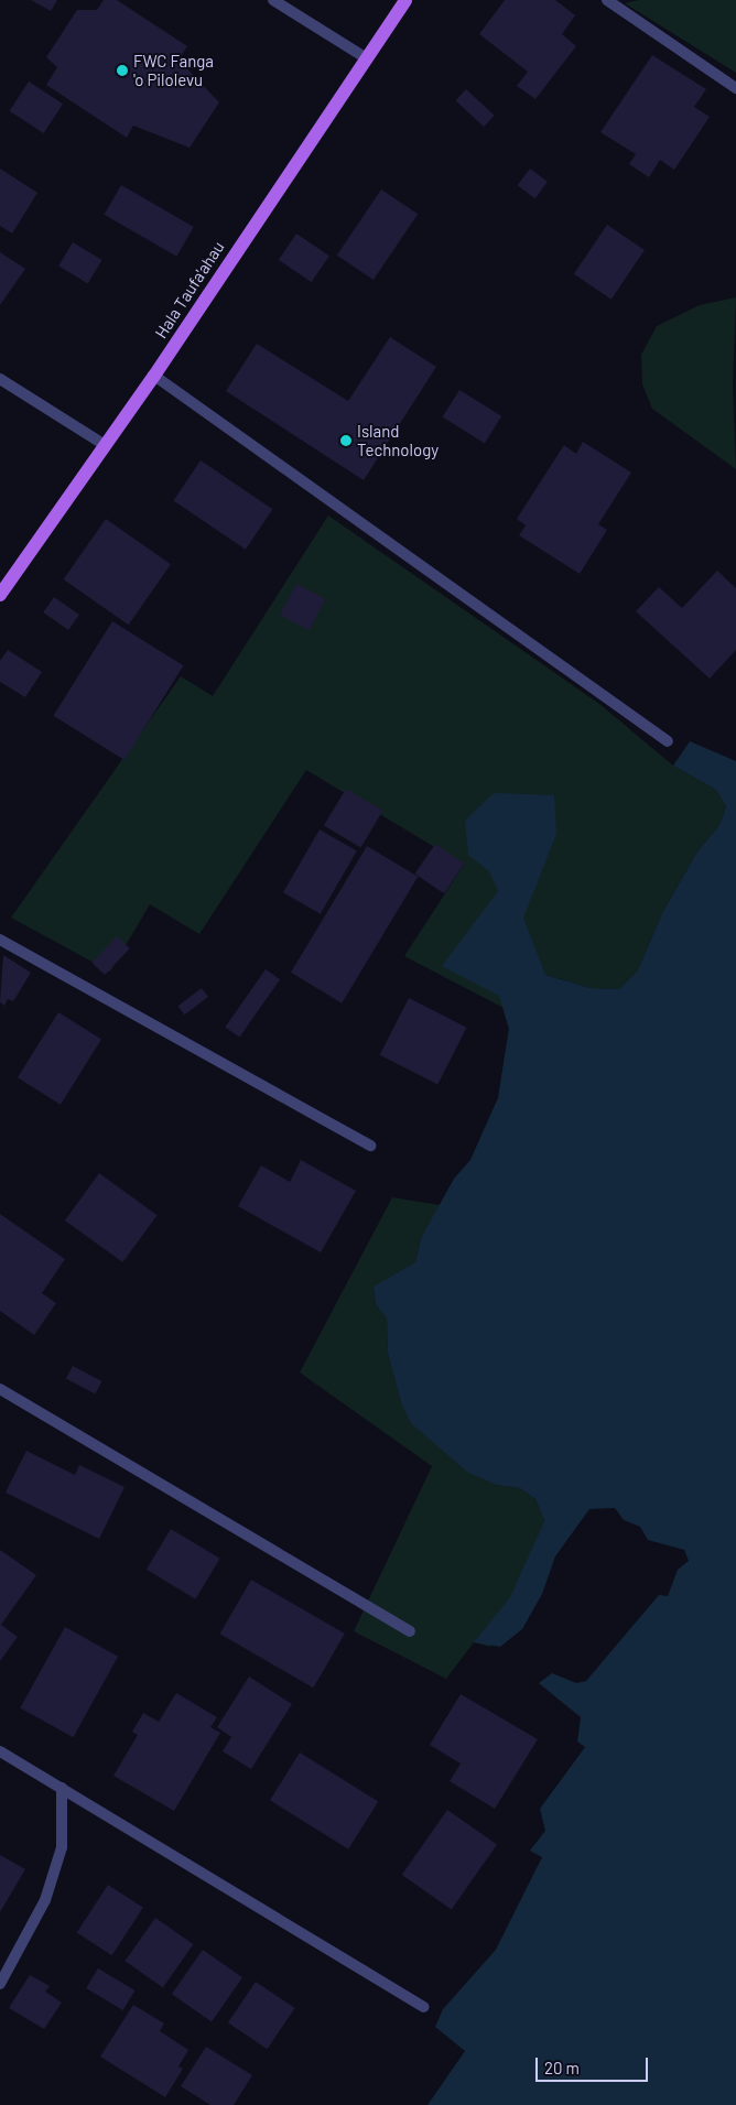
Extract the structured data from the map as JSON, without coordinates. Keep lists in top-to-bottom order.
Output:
{
  "streets": {
    "main road": ["Hala Taufa'ahau"]
  },
  "places": ["FWC Fanga 'o Pilolevu", "Island Technology"],
  "scale_bar": "20 m"
}
